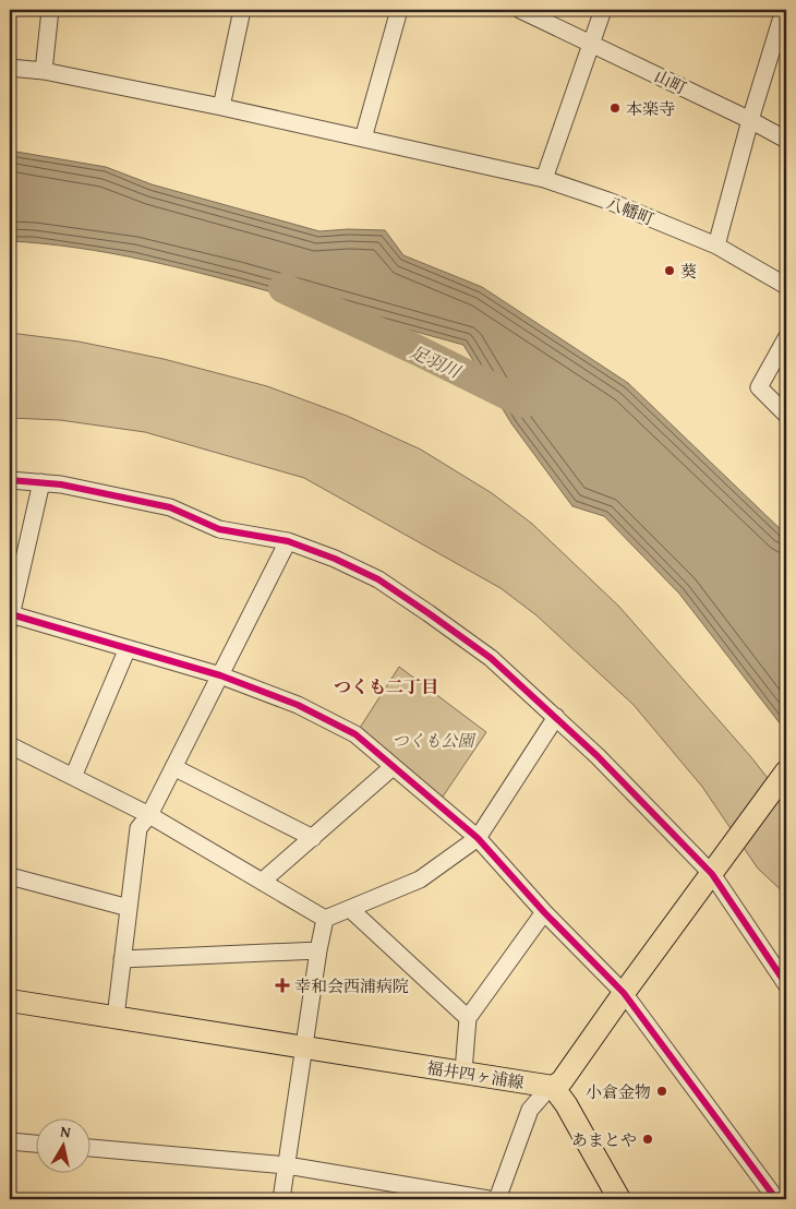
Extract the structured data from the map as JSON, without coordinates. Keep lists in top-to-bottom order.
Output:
{
  "streets": {
    "main road": ["福井四ヶ浦線"],
    "street": ["山町", "八幡町"]
  },
  "districts": ["つくも二丁目"],
  "water": ["足羽川"],
  "parks": ["つくも公園"],
  "places": {
    "other": [
      "本楽寺",
      "葵",
      "小倉金物",
      "あまとや"
    ],
    "health": ["幸和会西浦病院"]
  },
  "north": "top"
}
